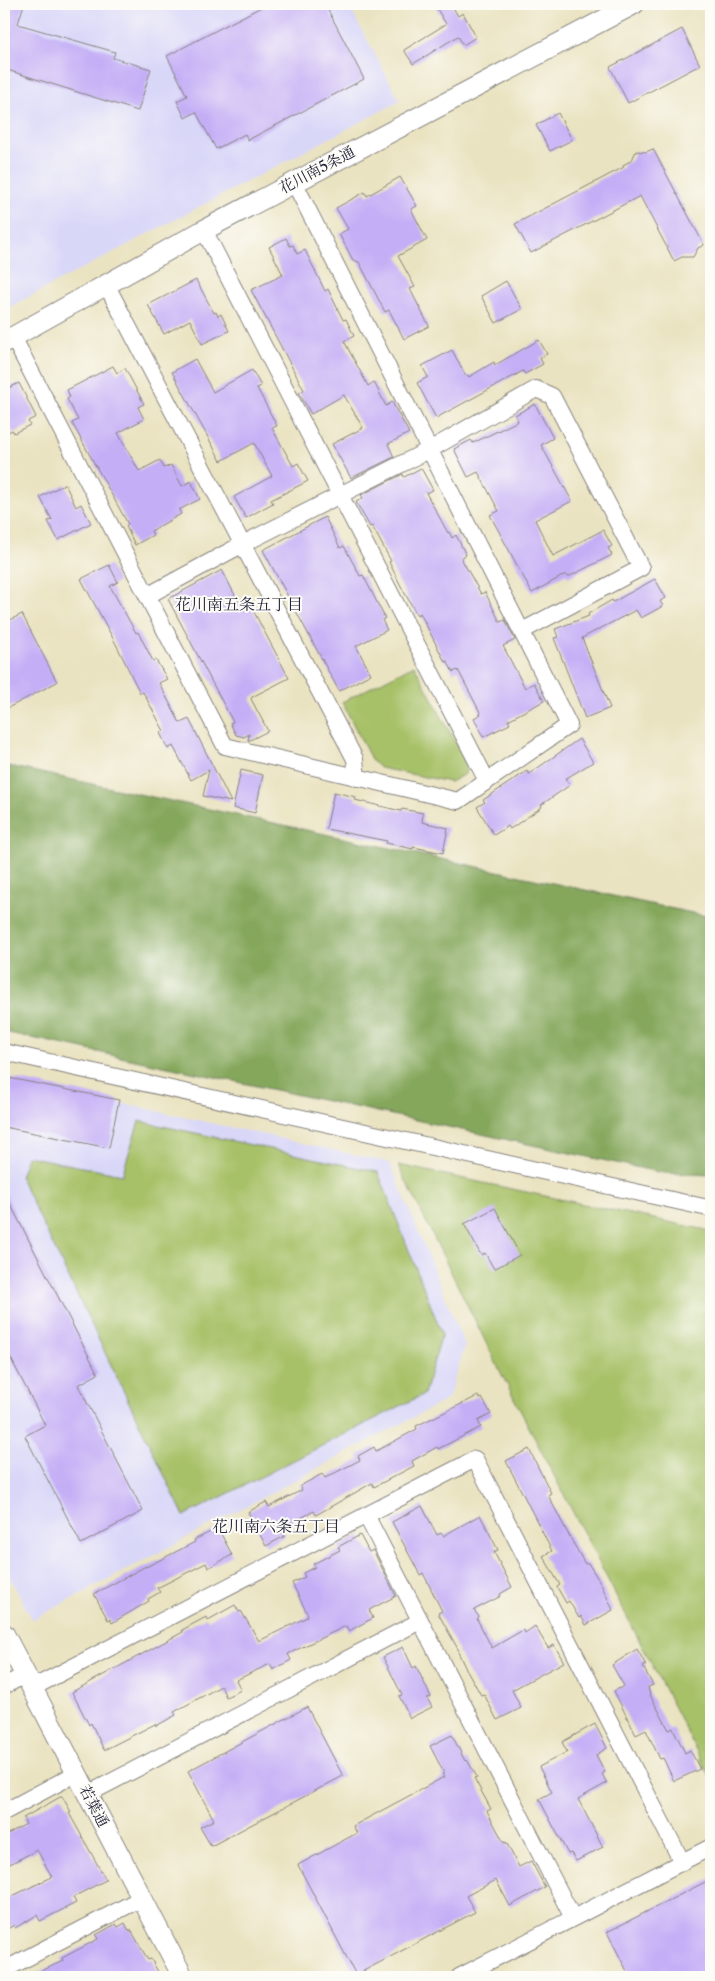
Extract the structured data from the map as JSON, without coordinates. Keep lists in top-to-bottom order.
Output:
{
  "streets": {
    "street": ["花川南5条通", "若葉通"]
  },
  "districts": ["花川南五条五丁目", "花川南六条五丁目"]
}
